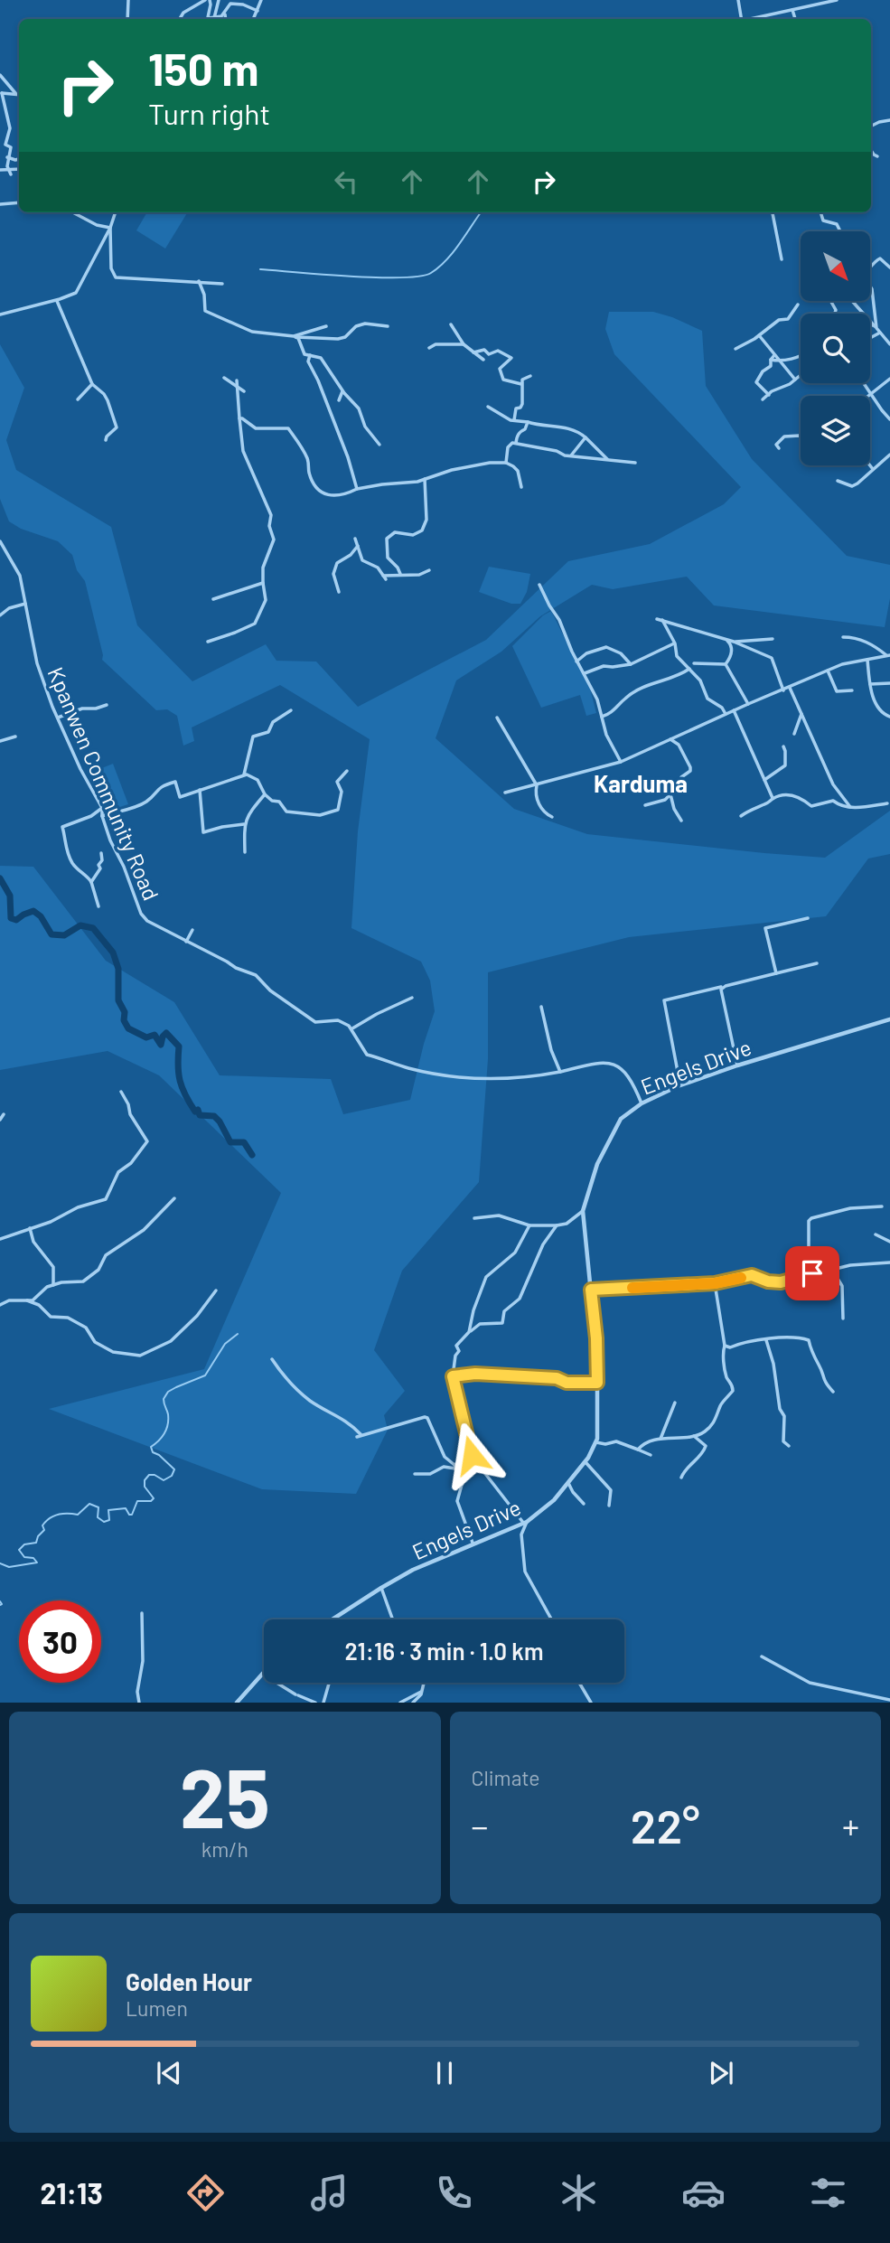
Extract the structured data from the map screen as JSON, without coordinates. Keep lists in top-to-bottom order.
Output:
{
  "streets": {
    "street": ["Kpanwen Community Road", "Engels Drive"]
  },
  "districts": ["Karduma"],
  "north": "bottom right",
  "page": {
    "turn": ["150 m", "Turn right"],
    "limit": "30",
    "trip": "21:16 · 3 min · 1.0 km",
    "tile": [
      ["25", "km/h"],
      "Climate"
    ],
    "heat": ["−", "22°", "+"],
    "song": ["Golden Hour", "Lumen"],
    "tabs": "21:13"
  }
}
